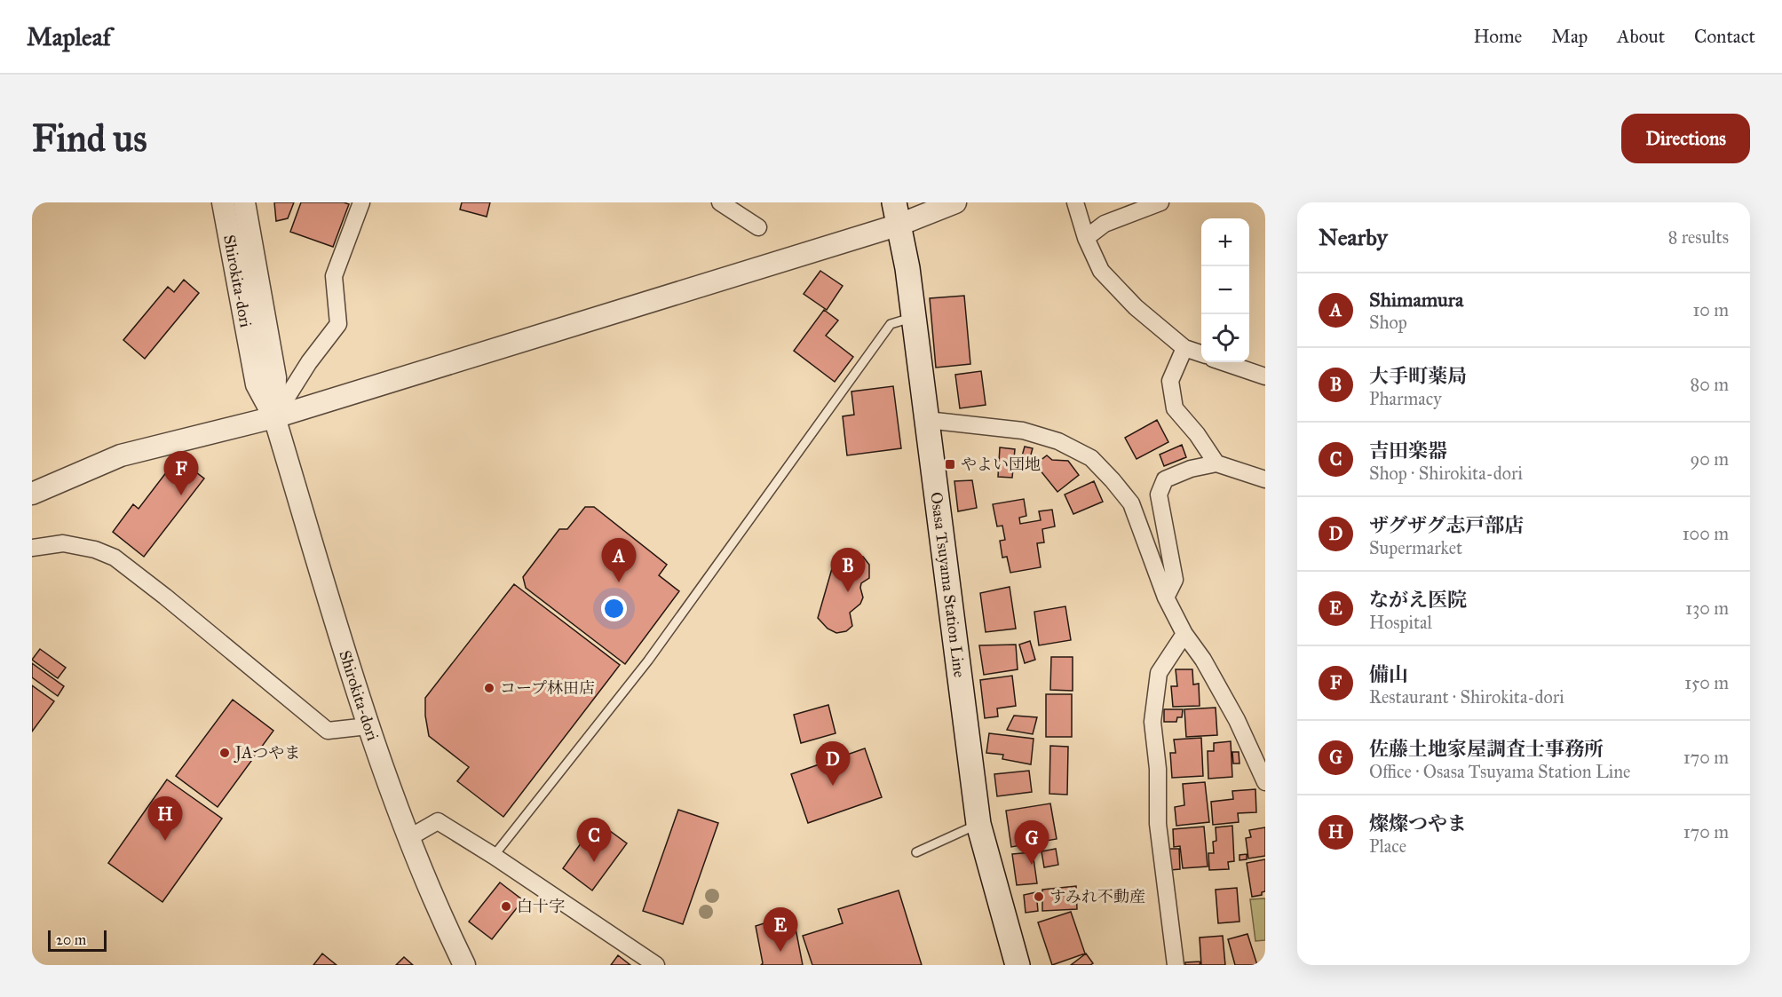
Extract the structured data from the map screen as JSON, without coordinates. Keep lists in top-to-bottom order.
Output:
{
  "streets": {
    "main road": ["Osasa Tsuyama Station Line"],
    "street": ["Shirokita-dori"]
  },
  "places": {
    "transit": ["やよい団地"],
    "other": [
      "コープ林田店",
      "JAつやま",
      "すみれ不動産",
      "白十字"
    ]
  },
  "scale_bar": "20 m",
  "page": {
    "header": "Mapleaf",
    "nav": [
      "Home",
      "Map",
      "About",
      "Contact"
    ],
    "buttons": "Directions",
    "title": "Find us",
    "heading": ["Nearby", "8 results"],
    "map_buttons": ["+", "−"],
    "list": [
      {
        "mark": "A",
        "name": "Shimamura",
        "note": "Shop",
        "value": "10 m"
      },
      {
        "mark": "B",
        "name": "大手町薬局",
        "note": "Pharmacy",
        "value": "80 m"
      },
      {
        "mark": "C",
        "name": "吉田楽器",
        "note": "Shop · Shirokita-dori",
        "value": "90 m"
      },
      {
        "mark": "D",
        "name": "ザグザグ志戸部店",
        "note": "Supermarket",
        "value": "100 m"
      },
      {
        "mark": "E",
        "name": "ながえ医院",
        "note": "Hospital",
        "value": "130 m"
      },
      {
        "mark": "F",
        "name": "備山",
        "note": "Restaurant · Shirokita-dori",
        "value": "150 m"
      },
      {
        "mark": "G",
        "name": "佐藤土地家屋調査士事務所",
        "note": "Office · Osasa Tsuyama Station Line",
        "value": "170 m"
      },
      {
        "mark": "H",
        "name": "燦燦つやま",
        "note": "Place",
        "value": "170 m"
      }
    ],
    "pins": [
      "F",
      "A",
      "B",
      "D",
      "H",
      "C",
      "G",
      "E"
    ],
    "scale": "20 m"
  }
}
